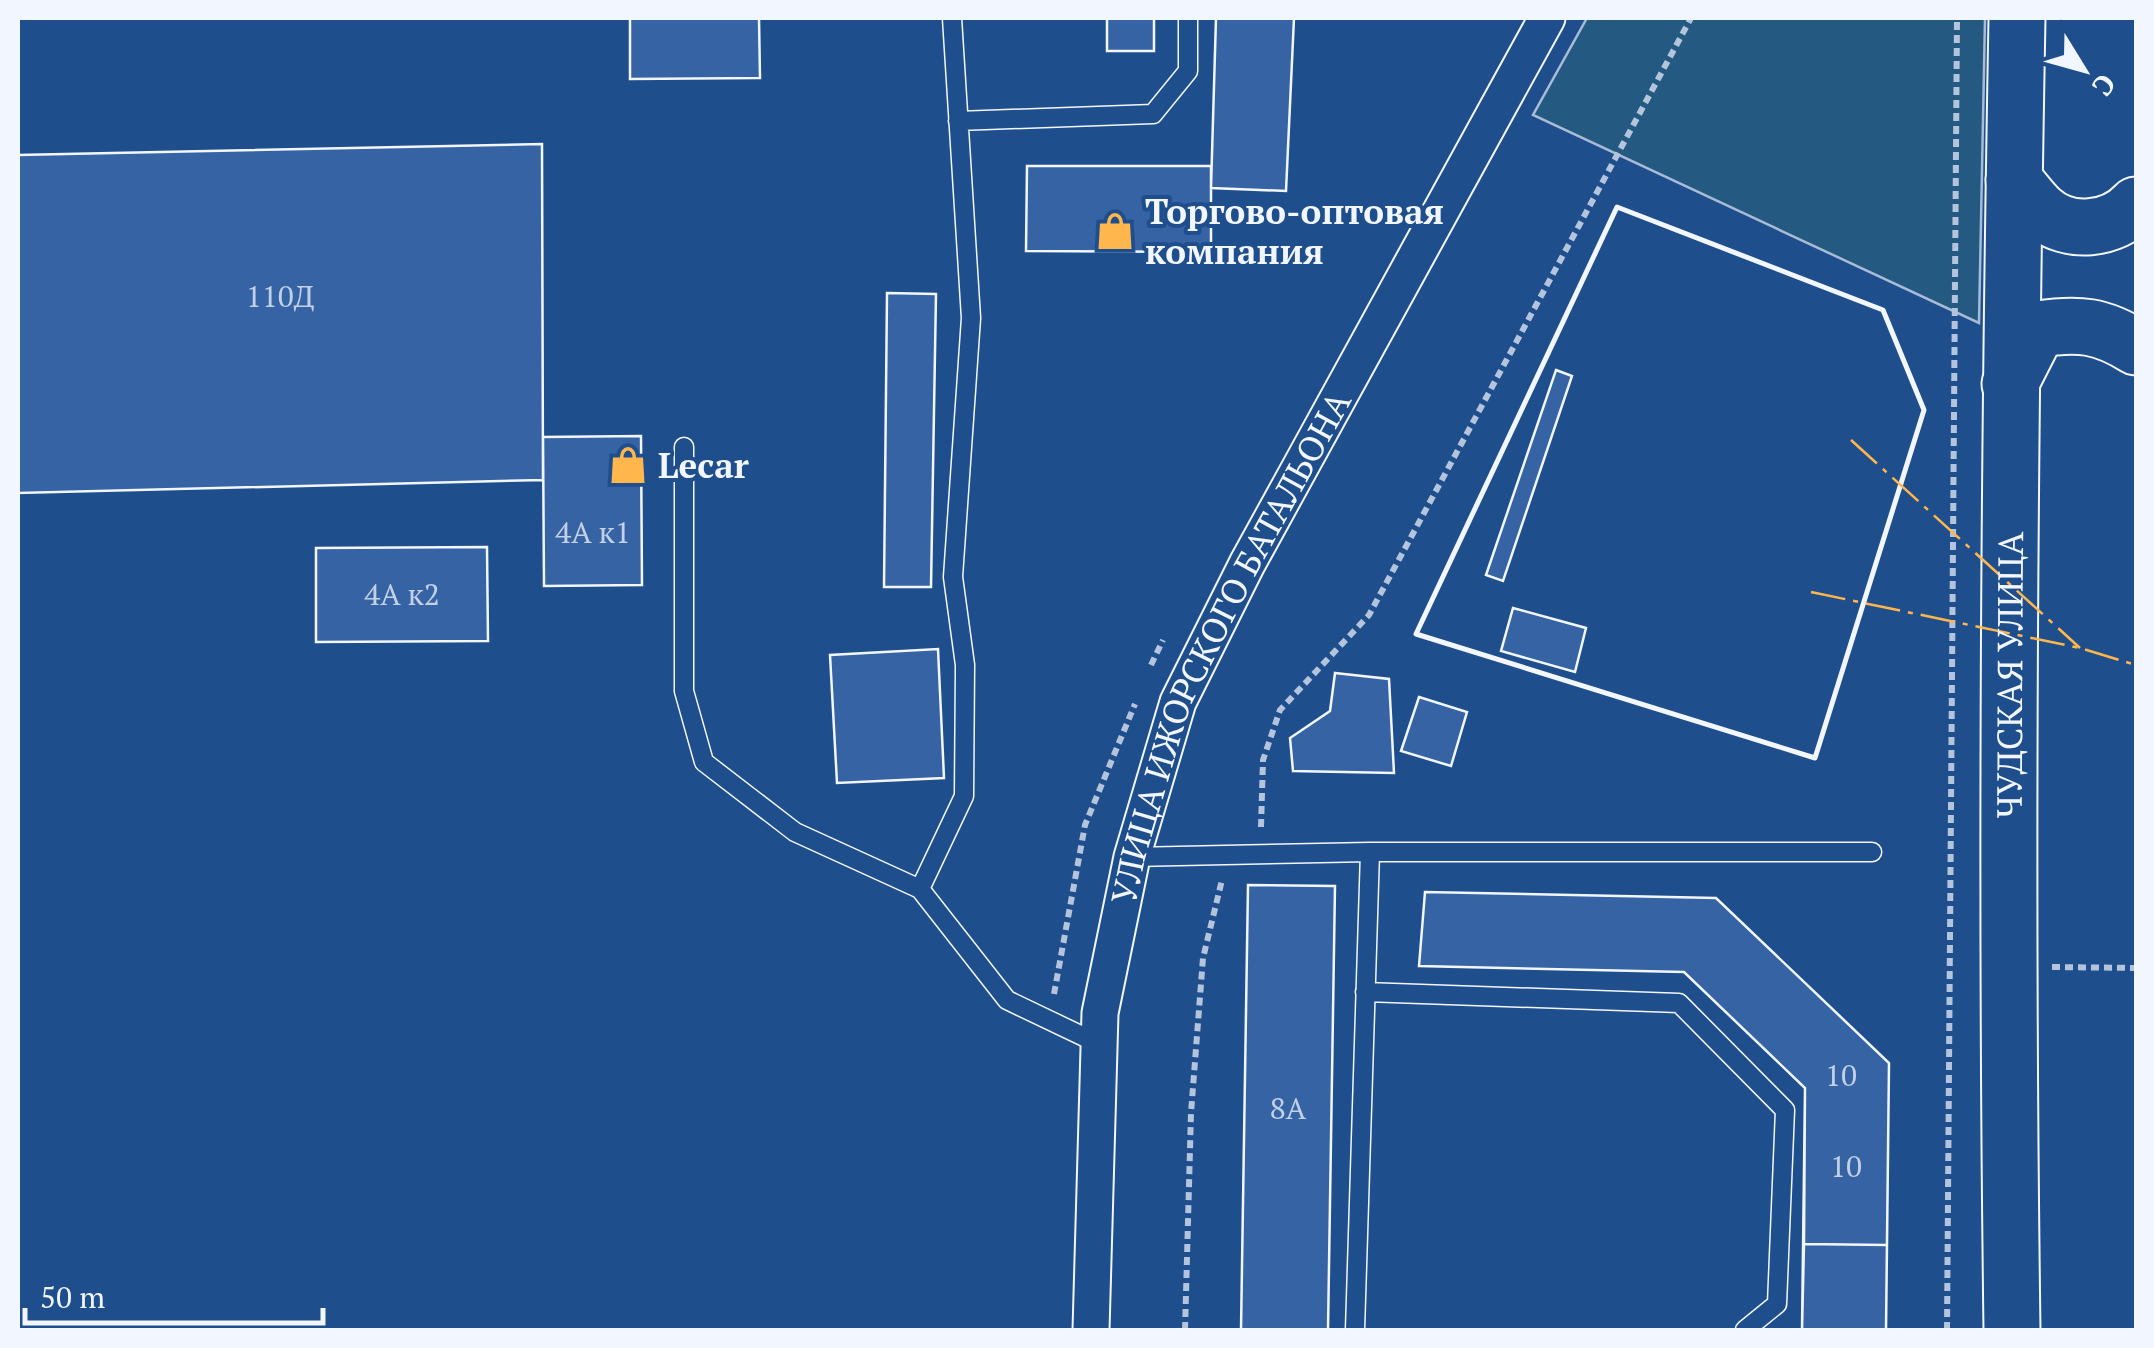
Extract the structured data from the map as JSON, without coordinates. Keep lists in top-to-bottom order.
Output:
{
  "streets": {
    "highway": ["ЧУДСКАЯ УЛИЦА"],
    "street": ["УЛИЦА ИЖОРСКОГО БАТАЛЬОНА"]
  },
  "places": {
    "shop": ["Торгово-оптовая компания", "Lecar"]
  },
  "house_numbers": [
    "110Д",
    "4А к1",
    "4А к2",
    "10",
    "8А",
    "10"
  ],
  "scale_bar": "50 m",
  "north": "bottom right"
}
